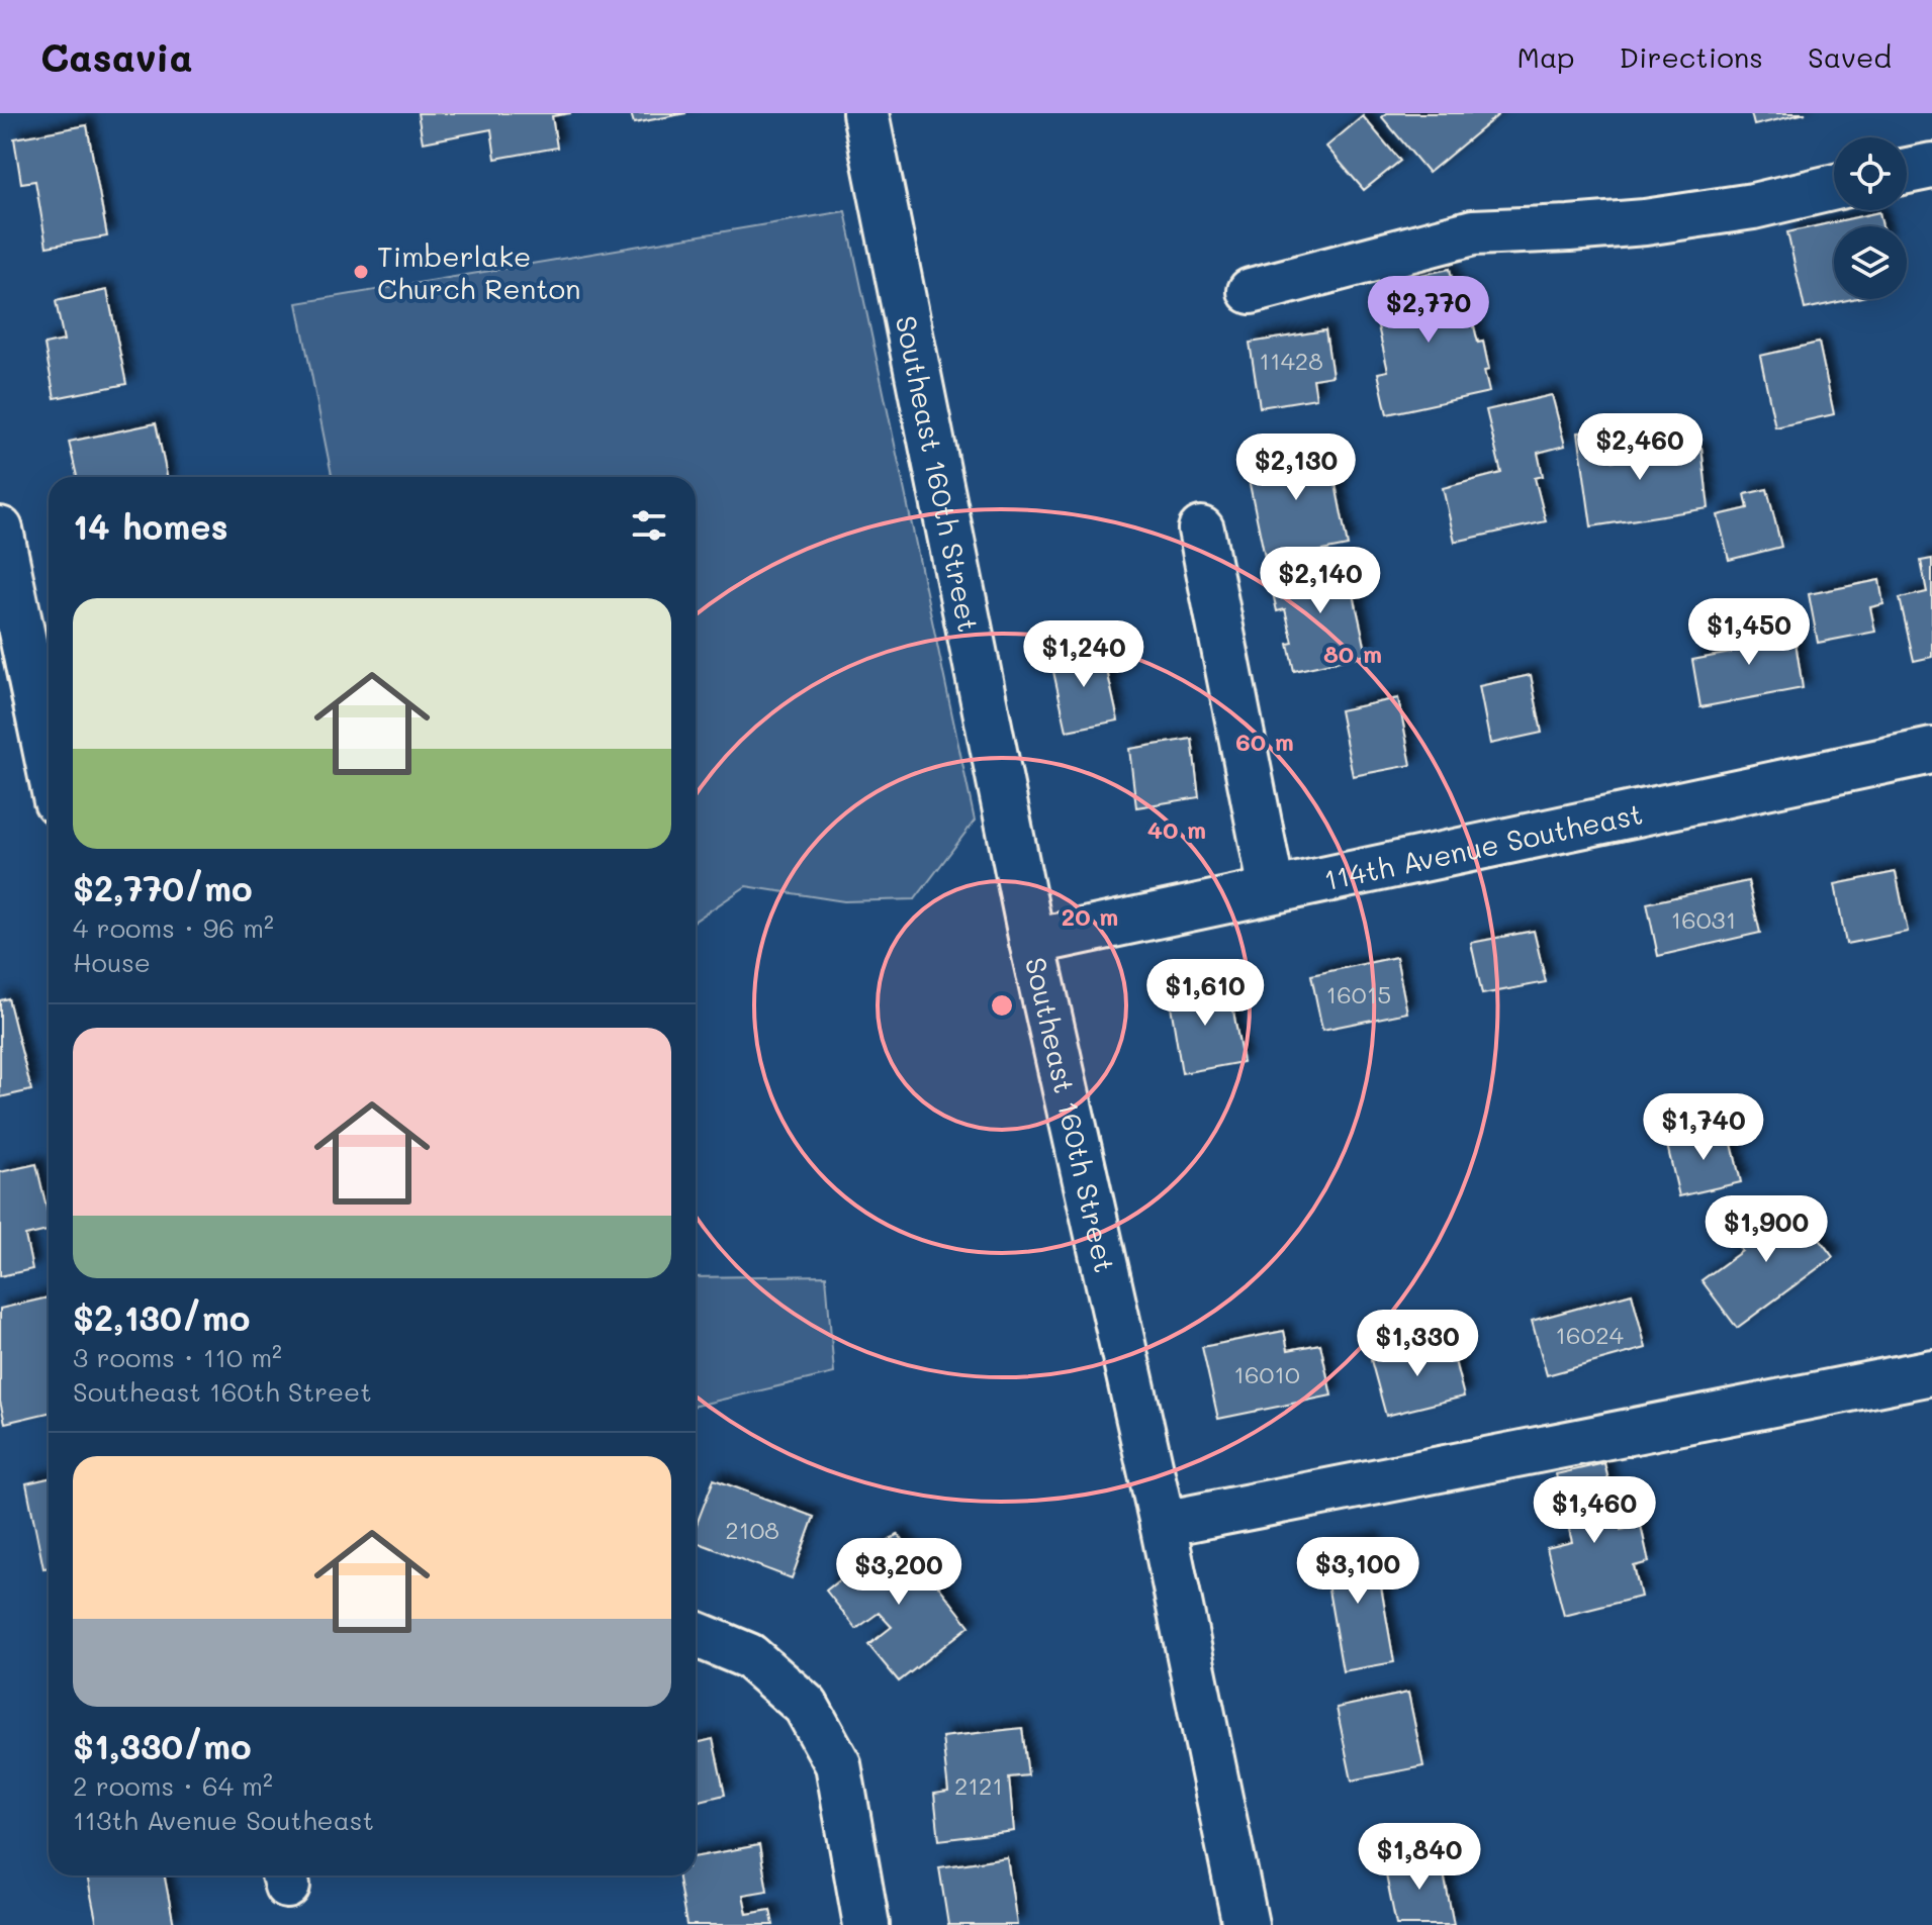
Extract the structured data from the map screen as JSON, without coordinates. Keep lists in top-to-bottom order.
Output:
{
  "streets": {
    "street": ["Southeast 160th Street", "114th Avenue Southeast"]
  },
  "crossings": [
    ["Southeast 160th Street", "114th Avenue Southeast"]
  ],
  "places": ["Timberlake Church Renton"],
  "house_numbers": [
    "11428",
    "16031",
    "16015",
    "16024",
    "16010",
    "2108",
    "2121"
  ],
  "page": {
    "header": "Casavia",
    "nav": ["Map", "Directions", "Saved"],
    "price": [
      "$2,770",
      "$2,460",
      "$2,130",
      "$2,140",
      "$1,450",
      "$1,240",
      "$1,610",
      "$1,740",
      "$1,900",
      "$1,330",
      "$1,460",
      "$3,100",
      "$3,200",
      "$1,840"
    ],
    "heading": "14 homes",
    "list": [
      {
        "name": "$2,770/mo",
        "note": "4 rooms · 96 m² · House"
      },
      {
        "name": "$2,130/mo",
        "note": "3 rooms · 110 m² · Southeast 160th Street"
      },
      {
        "name": "$1,330/mo",
        "note": "2 rooms · 64 m² · 113th Avenue Southeast"
      }
    ]
  },
  "rings": [
    "80 m",
    "60 m",
    "40 m",
    "20 m"
  ]
}
